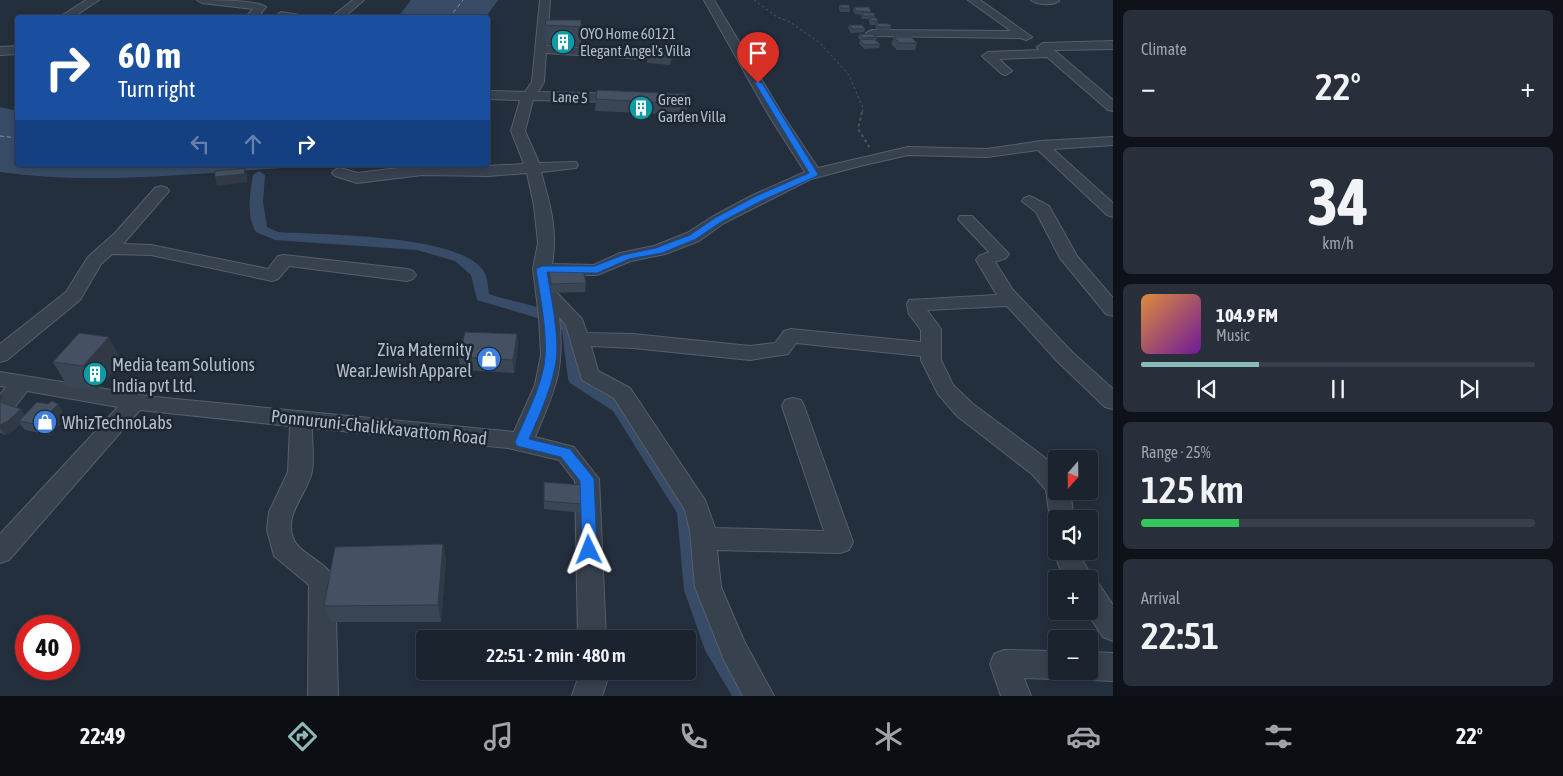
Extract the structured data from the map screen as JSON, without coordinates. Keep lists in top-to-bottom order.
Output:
{
  "streets": {
    "street": ["Lane 5", "Ponnuruni-Chalikkavattom Road"]
  },
  "places": {
    "building": ["OYO Home 60121 Elegant Angel's Villa", "Green Garden Villa", "Media team Solutions India pvt Ltd."],
    "shop": ["Ziva Maternity Wear.Jewish Apparel", "WhizTechnoLabs"]
  },
  "north": "bottom",
  "page": {
    "tile": [
      "Climate",
      ["34", "km/h"],
      ["Range · 25%", "125 km"],
      ["Arrival", "22:51"]
    ],
    "turn": ["60 m", "Turn right"],
    "heat": ["−", "22°", "+"],
    "song": ["104.9 FM", "Music"],
    "map_buttons": ["+", "−"],
    "limit": "40",
    "trip": "22:51 · 2 min · 480 m",
    "tabs": ["22:49", "22°"]
  }
}
